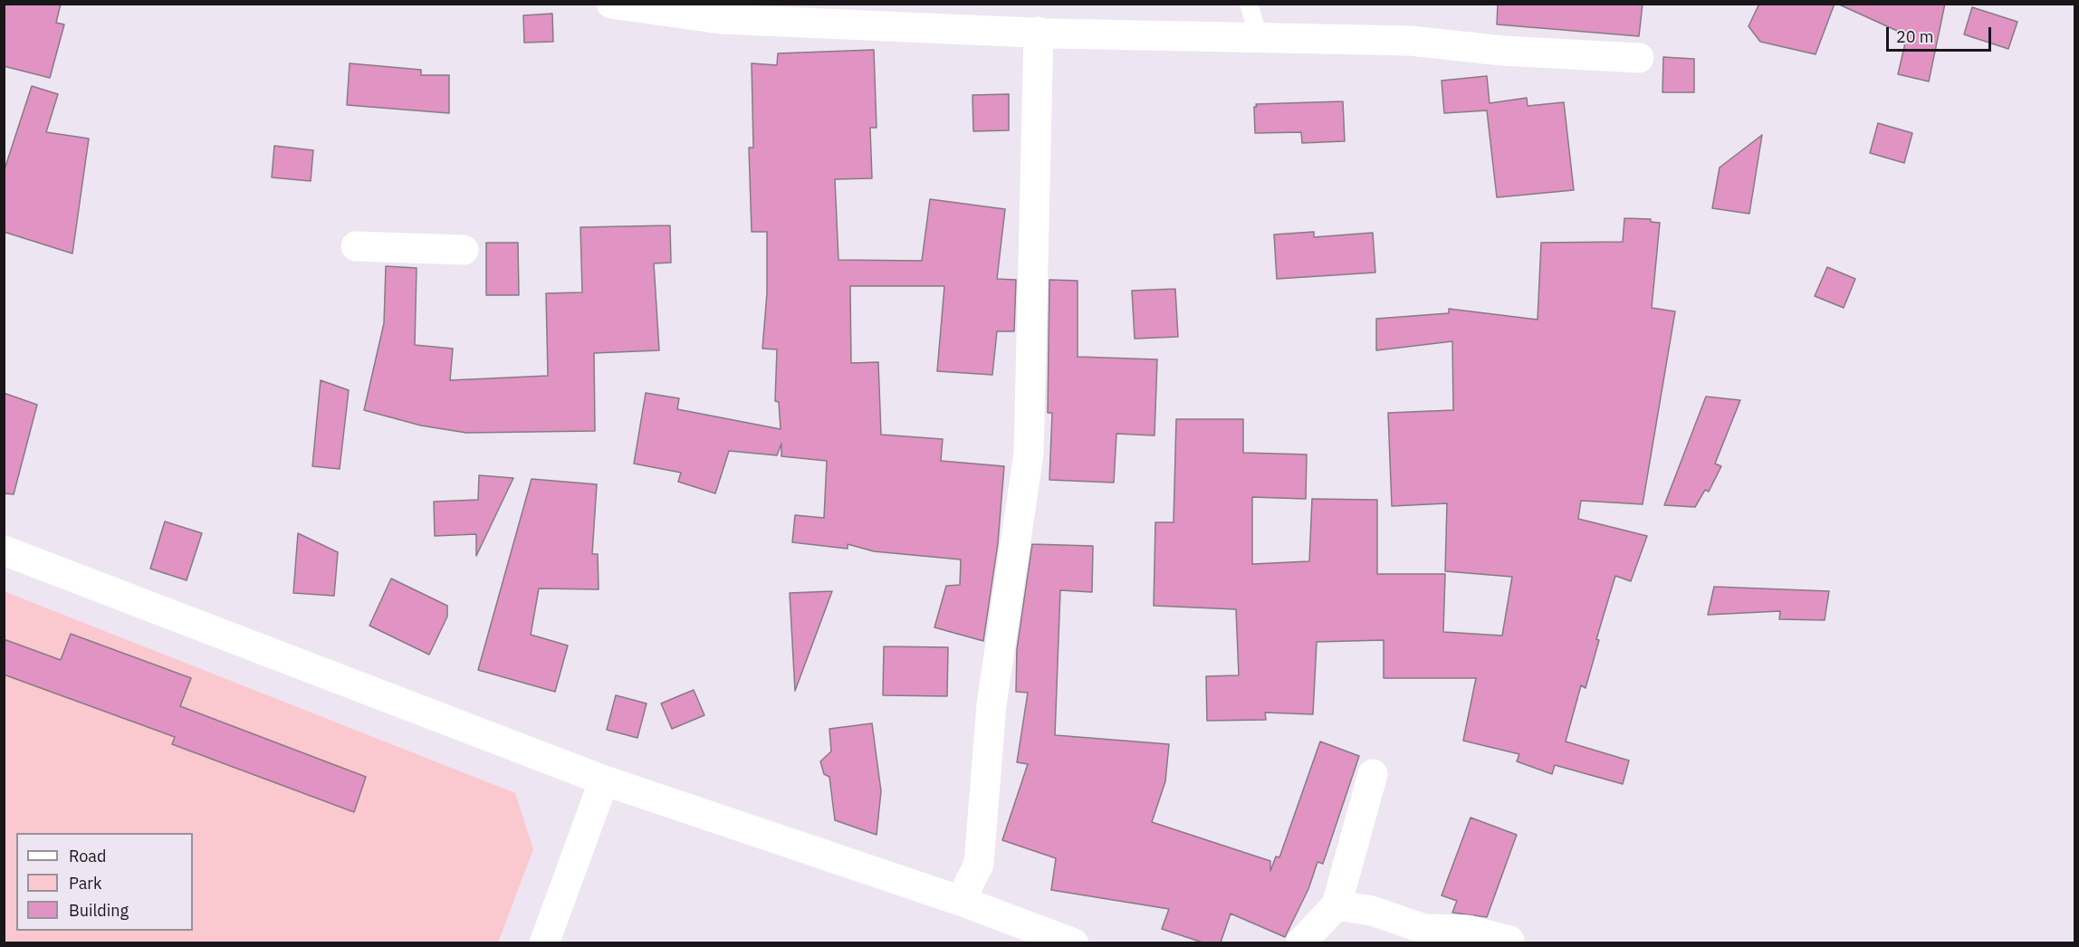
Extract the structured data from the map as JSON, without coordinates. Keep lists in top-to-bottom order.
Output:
{
  "legend": ["Road", "Park", "Building"],
  "scale_bar": "20 m"
}
